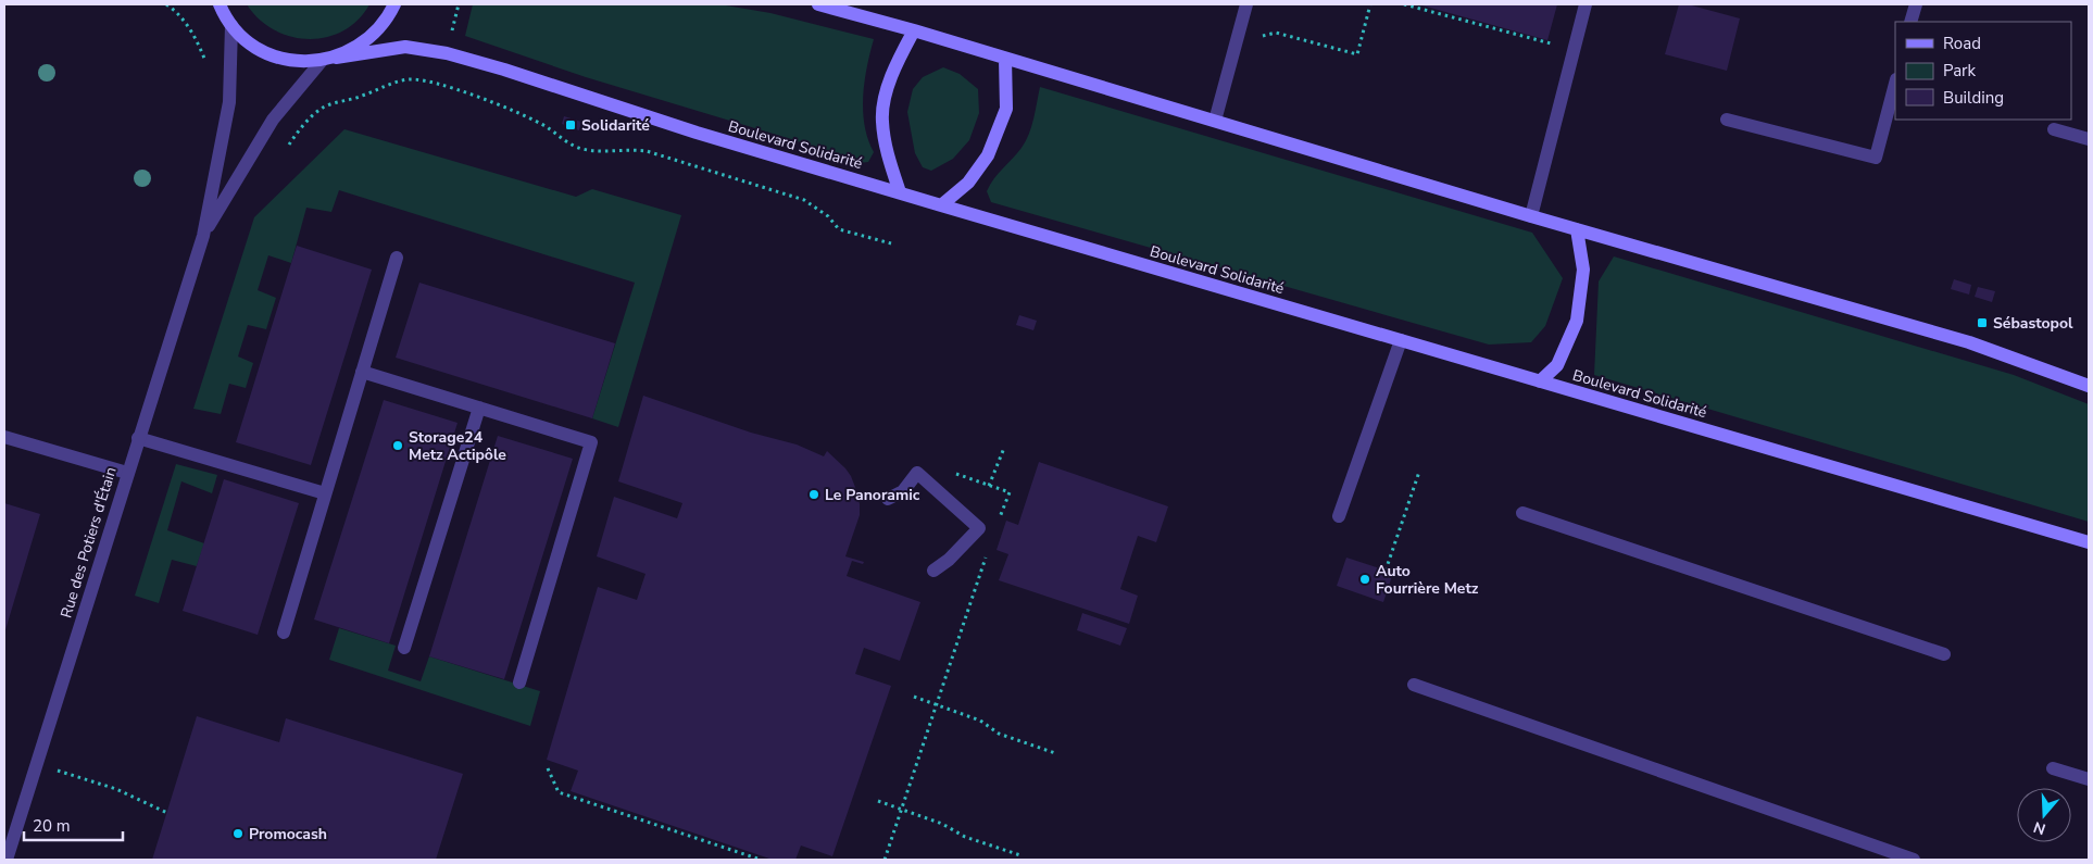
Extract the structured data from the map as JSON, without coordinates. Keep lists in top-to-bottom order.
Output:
{
  "streets": {
    "main road": ["Boulevard Solidarité"],
    "street": ["Rue des Potiers d'Étain"]
  },
  "places": {
    "transit": ["Solidarité", "Sébastopol"],
    "other": [
      "Storage24 Metz Actipôle",
      "Le Panoramic",
      "Auto Fourrière Metz",
      "Promocash"
    ]
  },
  "legend": ["Road", "Park", "Building"],
  "scale_bar": "20 m",
  "north": "bottom"
}
